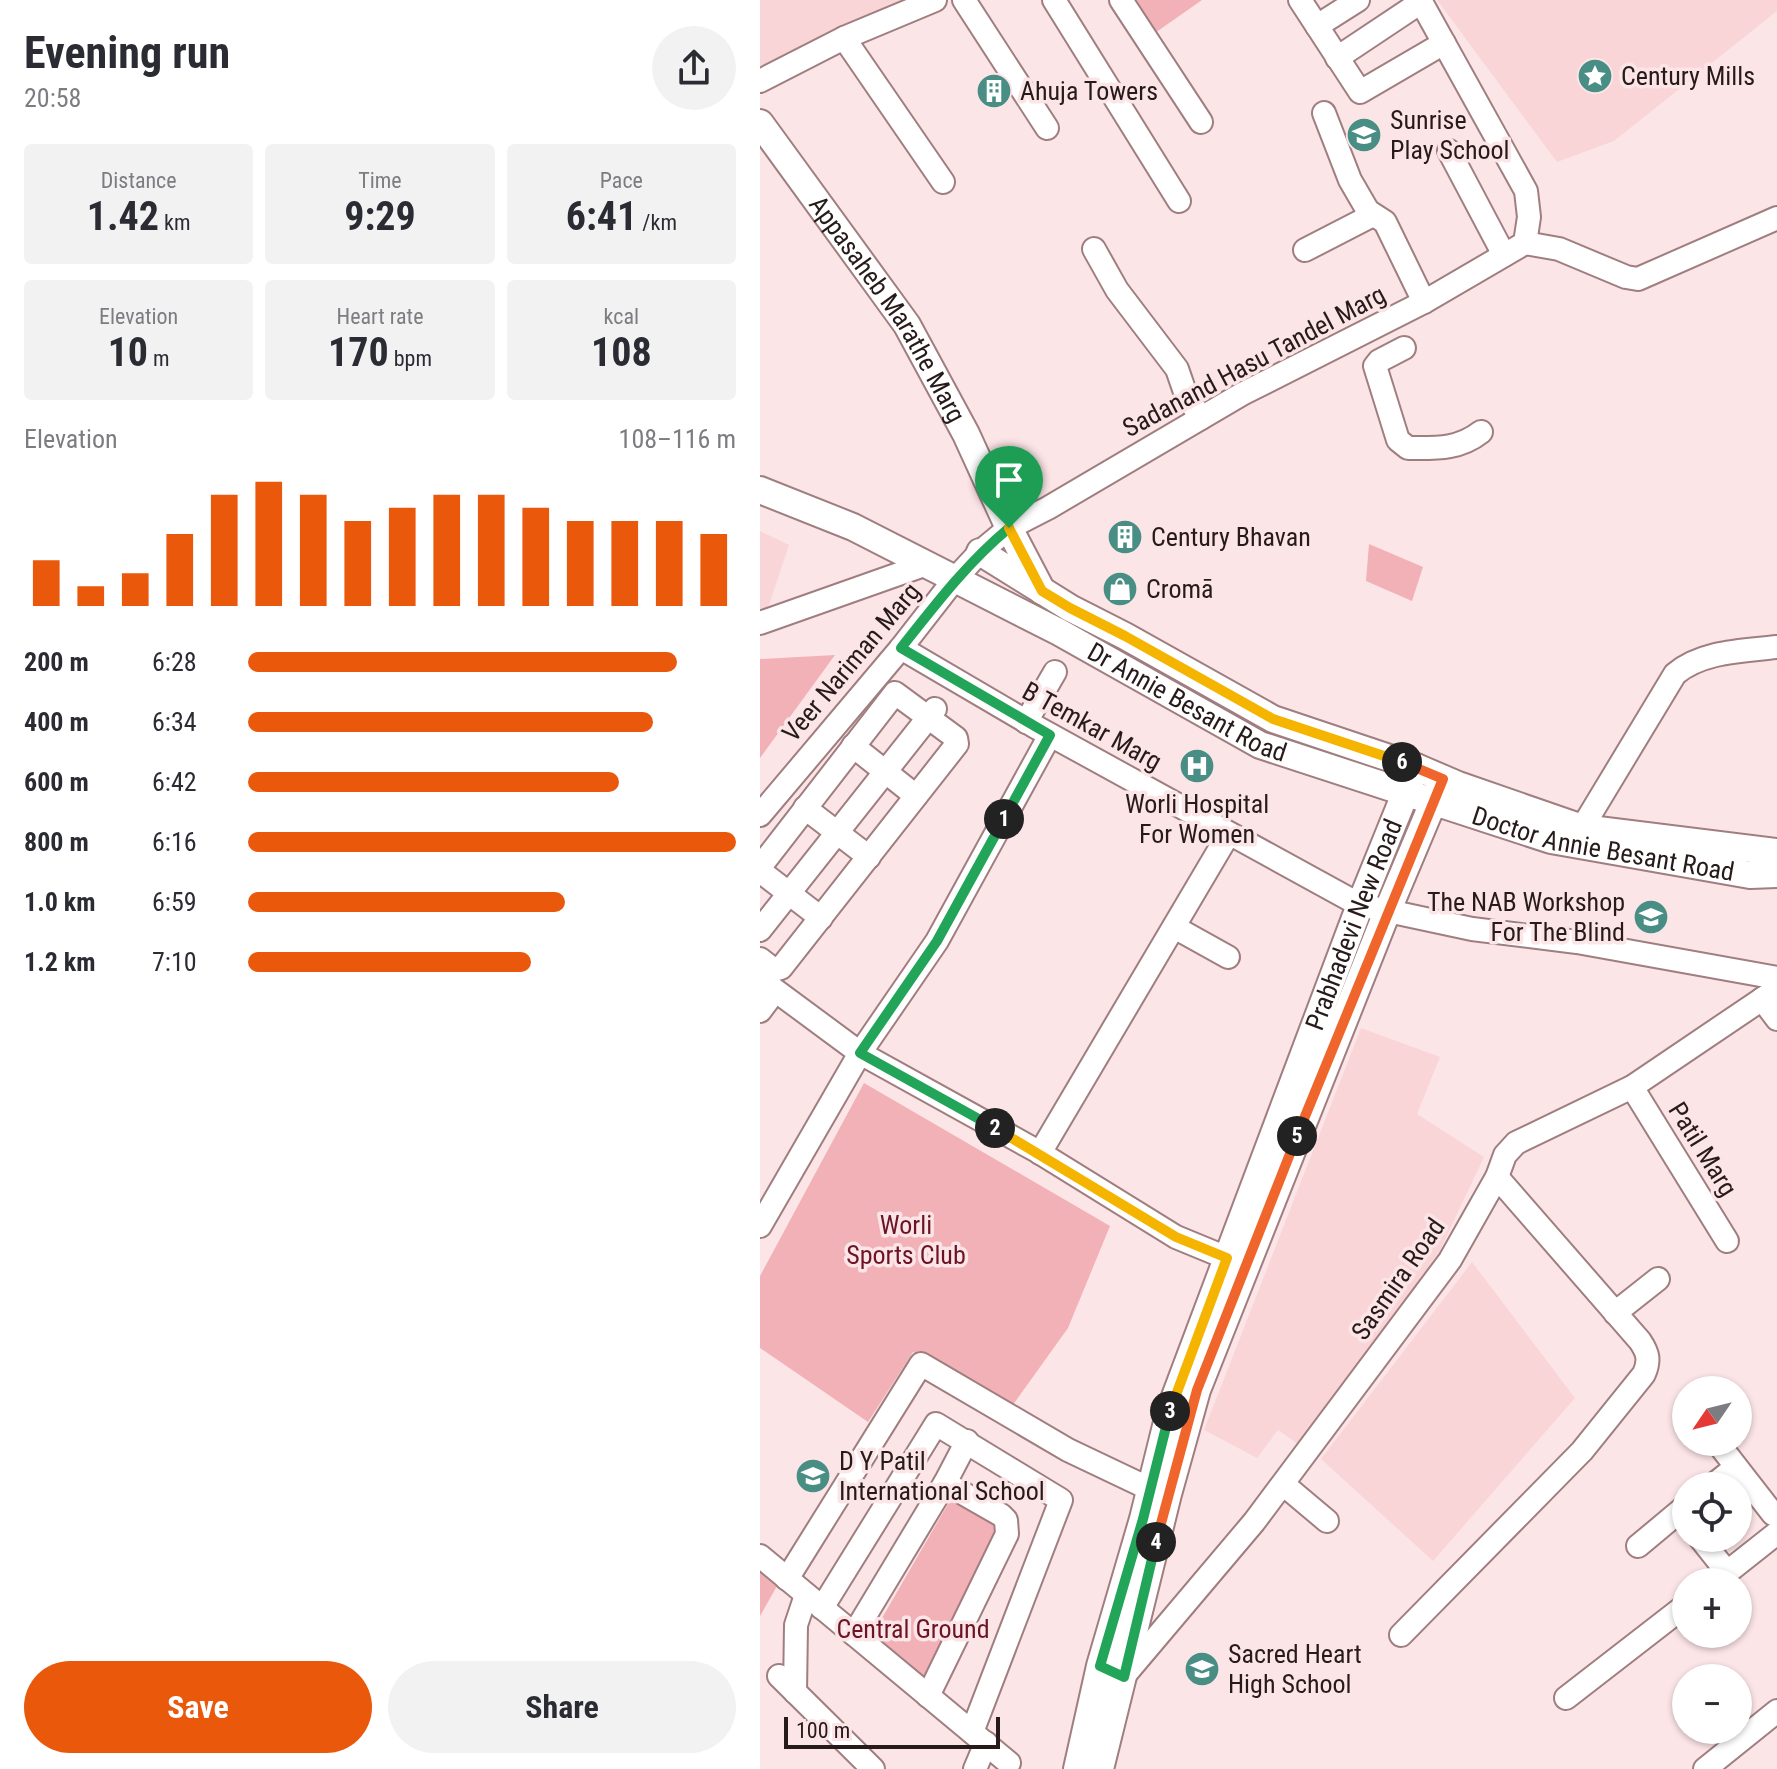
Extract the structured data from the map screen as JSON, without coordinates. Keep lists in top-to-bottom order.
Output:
{
  "streets": {
    "main road": [
      "Appasaheb Marathe Marg",
      "Dr Annie Besant Road",
      "Doctor Annie Besant Road",
      "Prabhadevi New Road"
    ],
    "street": [
      "Sadanand Hasu Tandel Marg",
      "Veer Nariman Marg",
      "B Temkar Marg",
      "Patil Marg",
      "Sasmira Road"
    ]
  },
  "crossings": [
    ["Appasaheb Marathe Marg", "Sadanand Hasu Tandel Marg"],
    ["Appasaheb Marathe Marg", "Dr Annie Besant Road"],
    ["Sadanand Hasu Tandel Marg", "Veer Nariman Marg"],
    ["Sadanand Hasu Tandel Marg", "Dr Annie Besant Road"],
    ["Veer Nariman Marg", "Dr Annie Besant Road"],
    ["Veer Nariman Marg", "B Temkar Marg"],
    ["Dr Annie Besant Road", "Doctor Annie Besant Road"],
    ["Dr Annie Besant Road", "Prabhadevi New Road"],
    ["B Temkar Marg", "Prabhadevi New Road"],
    ["Doctor Annie Besant Road", "Prabhadevi New Road"],
    ["Prabhadevi New Road", "Sasmira Road"],
    ["Patil Marg", "Sasmira Road"]
  ],
  "parks": ["Worli Sports Club", "Central Ground"],
  "places": {
    "place": ["Century Mills"],
    "building": ["Ahuja Towers", "Century Bhavan"],
    "school or university": [
      "Sunrise Play School",
      "The NAB Workshop For The Blind",
      "D Y Patil International School",
      "Sacred Heart High School"
    ],
    "shop": ["Cromā"],
    "hospital": ["Worli Hospital For Women"]
  },
  "scale_bar": "100 m",
  "north": "bottom left",
  "page": {
    "heading": ["Evening run", "20:58"],
    "stats": [
      ["Distance", "1.42 km"],
      ["Time", "9:29"],
      ["Pace", "6:41 /km"],
      ["Elevation", "10 m"],
      ["Heart rate", "170 bpm"],
      ["kcal", "108"]
    ],
    "chart": ["Elevation", "108–116 m"],
    "list": [
      {
        "name": "200 m",
        "note": "6:28"
      },
      {
        "name": "400 m",
        "note": "6:34"
      },
      {
        "name": "600 m",
        "note": "6:42"
      },
      {
        "name": "800 m",
        "note": "6:16"
      },
      {
        "name": "1.0 km",
        "note": "6:59"
      },
      {
        "name": "1.2 km",
        "note": "7:10"
      }
    ],
    "pins": [
      "6",
      "1",
      "2",
      "5",
      "3",
      "4"
    ],
    "map_buttons": ["+", "−"],
    "buttons": ["Save", "Share"],
    "scale": "100 m"
  }
}
